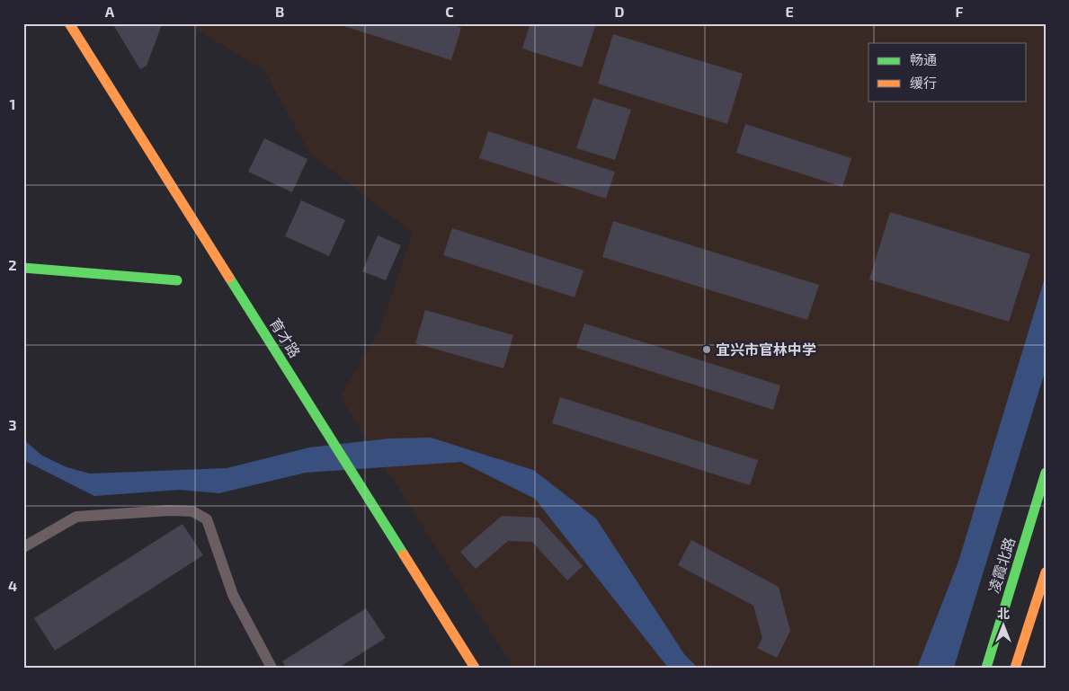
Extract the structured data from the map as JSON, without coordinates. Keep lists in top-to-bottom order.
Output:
{
  "streets": {
    "street": ["育才路", "凌霞北路"]
  },
  "places": ["宜兴市官林中学"],
  "legend": ["畅通", "缓行"],
  "north": "top",
  "grid": {
    "columns": [
      "A",
      "B",
      "C",
      "D",
      "E",
      "F"
    ],
    "rows": [
      "1",
      "2",
      "3",
      "4"
    ]
  }
}
